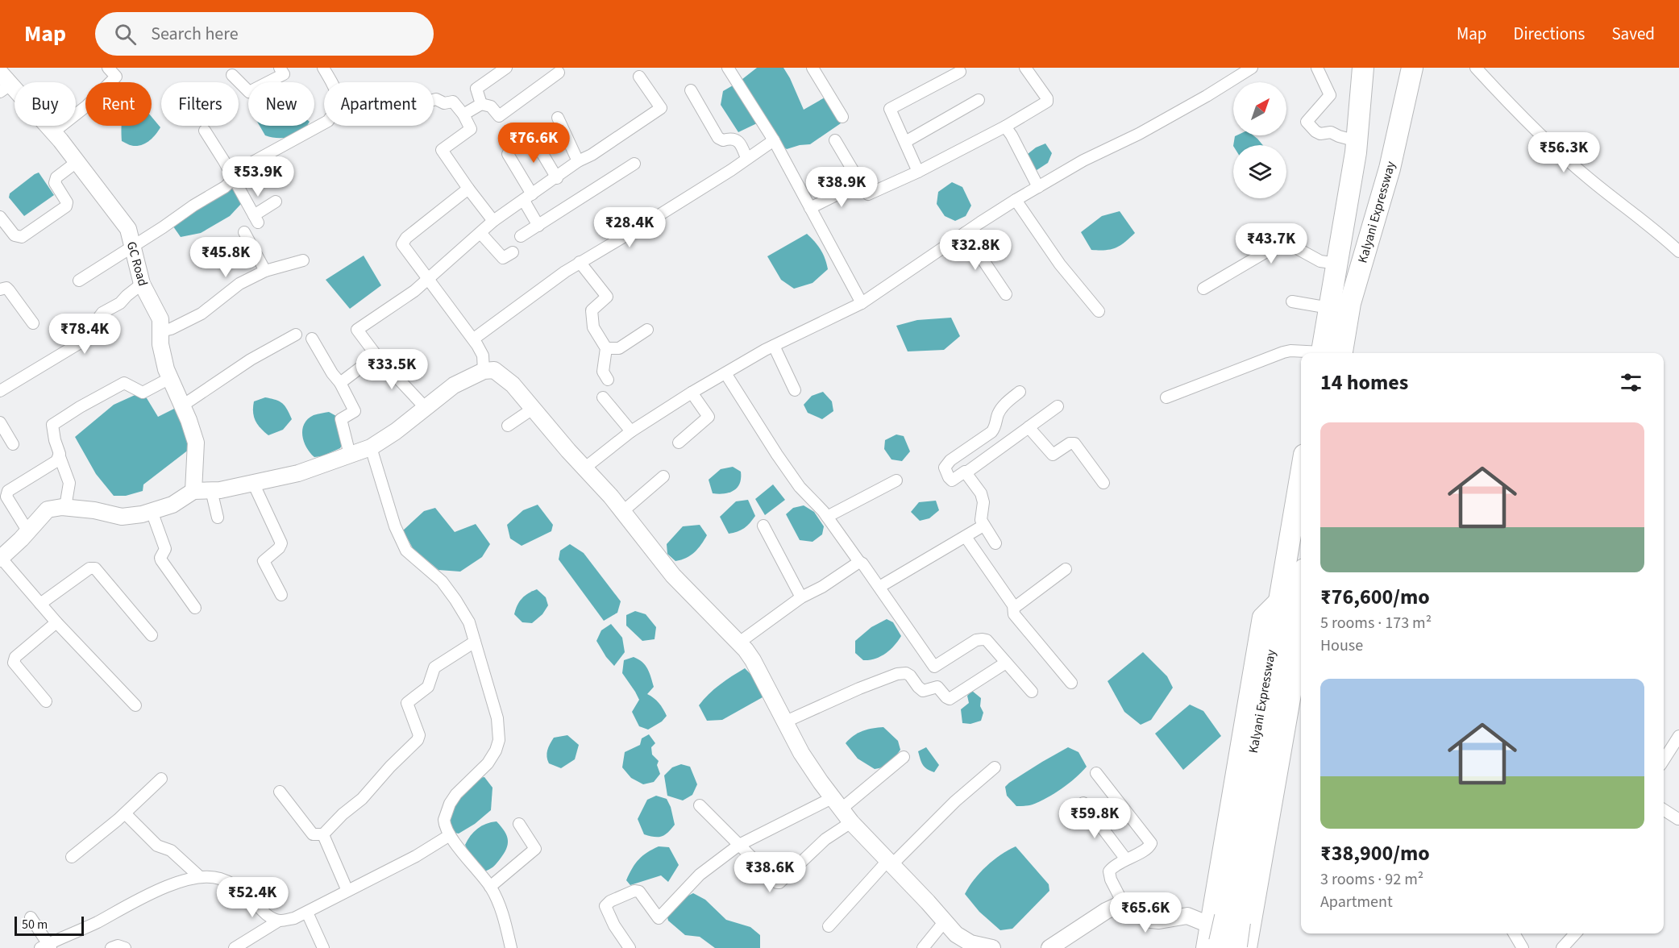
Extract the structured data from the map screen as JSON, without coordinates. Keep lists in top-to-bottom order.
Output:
{
  "streets": {
    "highway": ["Kalyani Expressway"],
    "street": ["GC Road"]
  },
  "scale_bar": "50 m",
  "north": "top right",
  "page": {
    "header": "Map",
    "search": "Search here",
    "nav": ["Map", "Directions", "Saved"],
    "chip": [
      "Buy",
      "Rent",
      "Filters",
      "New",
      "Apartment"
    ],
    "price": [
      "₹76.6K",
      "₹56.3K",
      "₹53.9K",
      "₹38.9K",
      "₹28.4K",
      "₹43.7K",
      "₹32.8K",
      "₹45.8K",
      "₹78.4K",
      "₹33.5K",
      "₹59.8K",
      "₹38.6K",
      "₹52.4K",
      "₹65.6K"
    ],
    "heading": "14 homes",
    "list": [
      {
        "name": "₹76,600/mo",
        "note": "5 rooms · 173 m² · House"
      },
      {
        "name": "₹38,900/mo",
        "note": "3 rooms · 92 m² · Apartment"
      }
    ],
    "scale": "50 m"
  }
}
